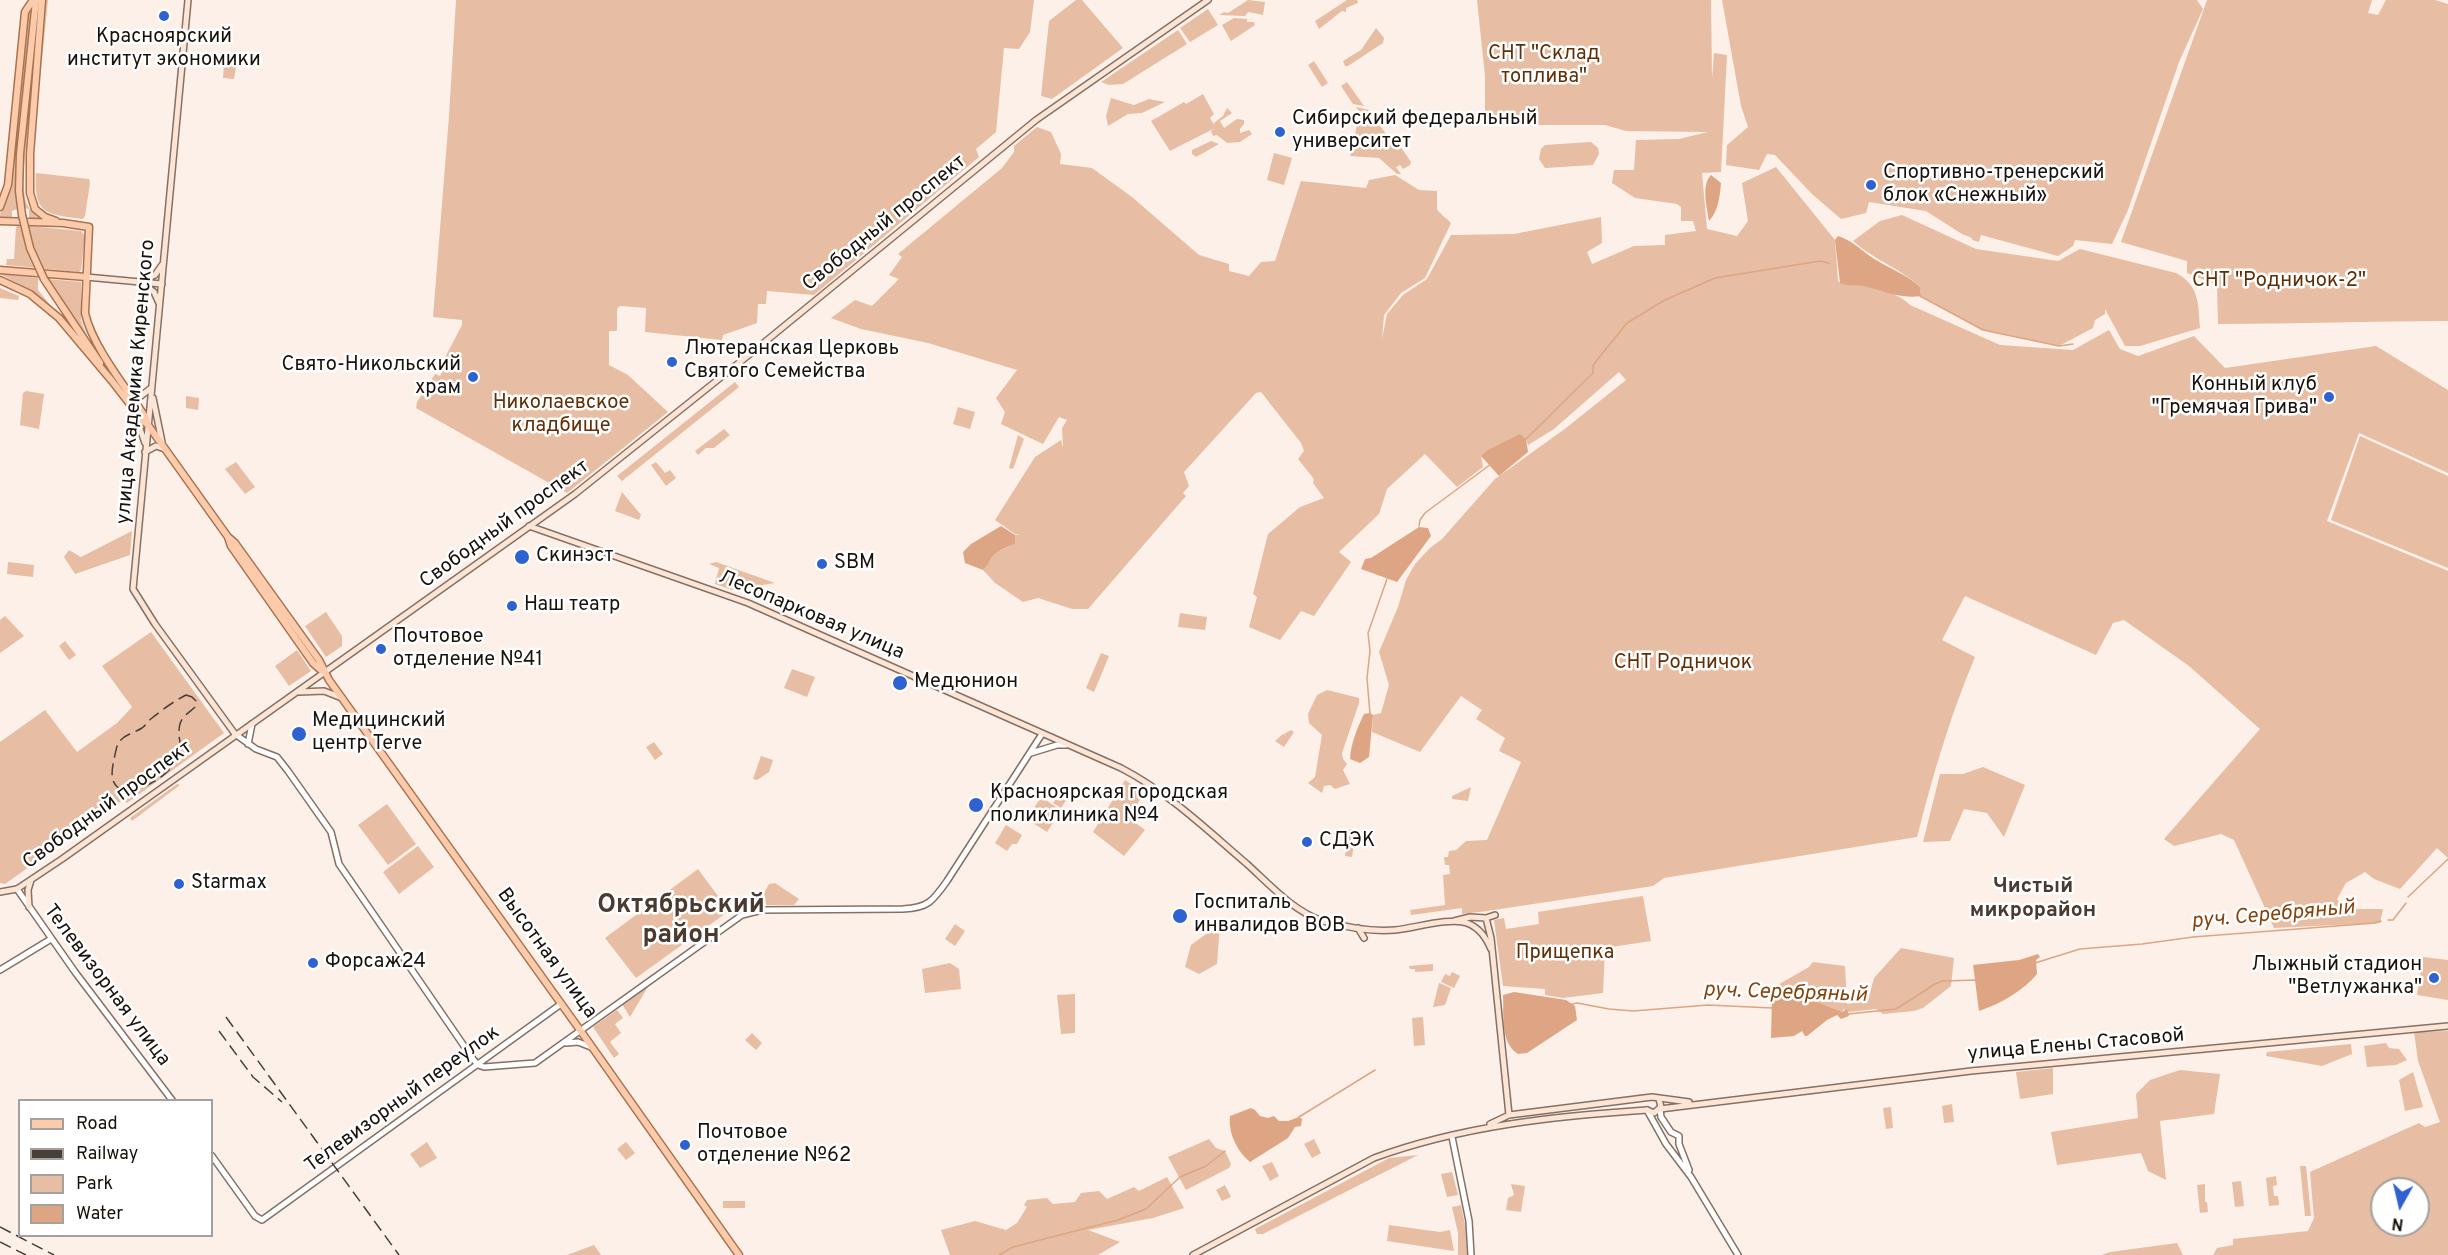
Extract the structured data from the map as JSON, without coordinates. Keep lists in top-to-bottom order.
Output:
{
  "streets": {
    "main road": [
      "Свободный проспект",
      "улица Академика Киренского",
      "Лесопарковая улица",
      "Высотная улица",
      "улица Елены Стасовой"
    ],
    "street": ["Телевизорная улица", "Телевизорный переулок"]
  },
  "crossings": [
    ["Свободный проспект", "улица Академика Киренского"],
    ["Свободный проспект", "Лесопарковая улица"],
    ["Свободный проспект", "Высотная улица"],
    ["Свободный проспект", "Телевизорная улица"],
    ["улица Академика Киренского", "Высотная улица"],
    ["Высотная улица", "Телевизорный переулок"]
  ],
  "districts": ["Чистый микрорайон", "Октябрьский район"],
  "water": ["руч. Серебряный"],
  "parks": [
    "СНТ \"Склад топлива\"",
    "СНТ \"Родничок-2\"",
    "Николаевское кладбище",
    "СНТ Родничок",
    "Прищепка"
  ],
  "places": [
    "Красноярский институт экономики",
    "Сибирский федеральный университет",
    "Спортивно-тренерский блок «Снежный»",
    "Лютеранская Церковь Святого Семейства",
    "Свято-Никольский храм",
    "Конный клуб \"Гремячая Грива\"",
    "Скинэст",
    "SBM",
    "Наш театр",
    "Почтовое отделение №41",
    "Медюнион",
    "Медицинский центр Terve",
    "Красноярская городская поликлиника №4",
    "СДЭК",
    "Starmax",
    "Госпиталь инвалидов ВОВ",
    "Форсаж24",
    "Лыжный стадион \"Ветлужанка\"",
    "Почтовое отделение №62"
  ],
  "legend": [
    "Road",
    "Railway",
    "Park",
    "Water"
  ],
  "north": "bottom"
}
